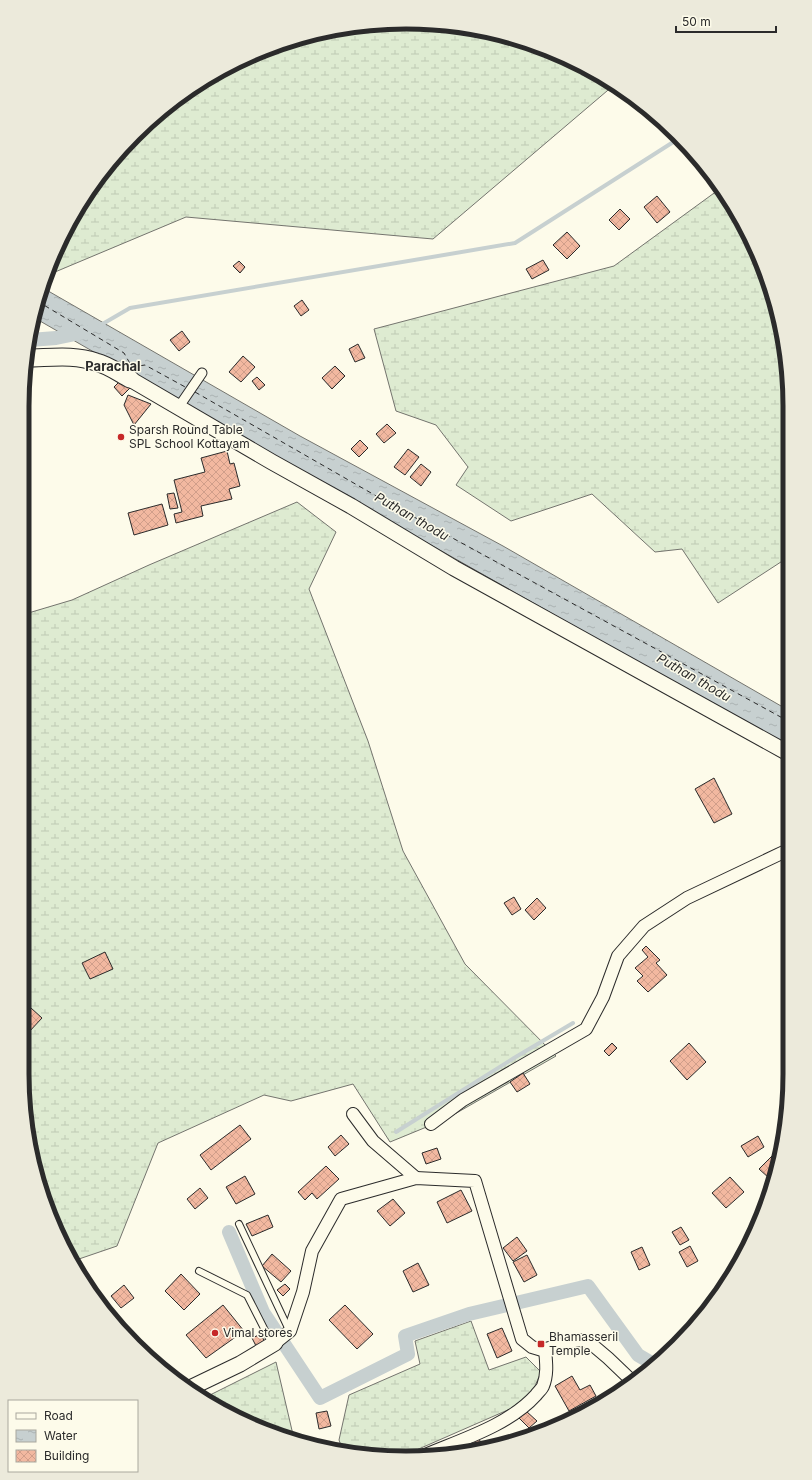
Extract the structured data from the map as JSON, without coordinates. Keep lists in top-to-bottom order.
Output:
{
  "districts": ["Parachal"],
  "water": ["Puthan thodu"],
  "places": {
    "other": ["Sparsh Round Table SPL School Kottayam", "Vimal stores"],
    "transit": ["Bhamasseril Temple"]
  },
  "legend": ["Road", "Water", "Building"],
  "scale_bar": "50 m"
}
